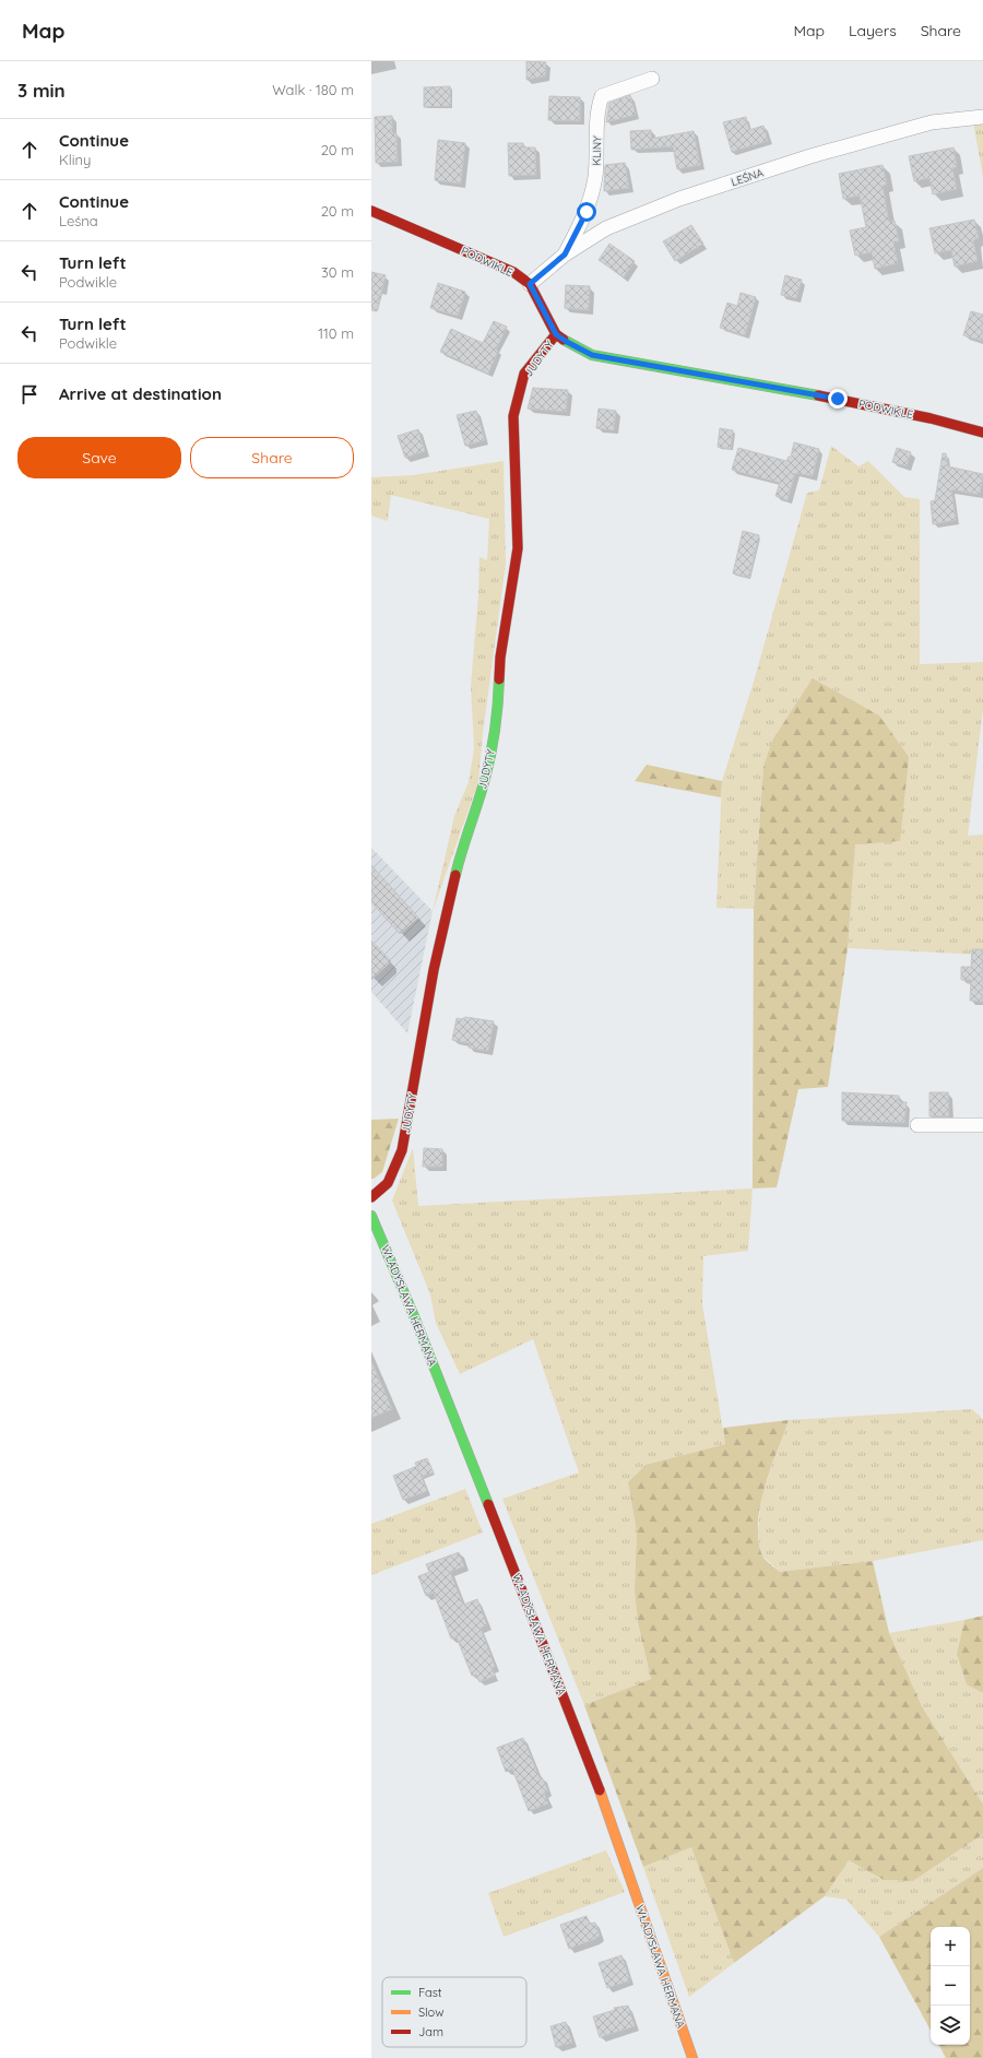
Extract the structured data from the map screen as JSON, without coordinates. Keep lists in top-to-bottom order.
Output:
{
  "streets": {
    "street": [
      "KLINY",
      "LEŚNA",
      "PODWIKLE",
      "JUDYTY",
      "WŁADYSŁAWA HERMANA"
    ]
  },
  "crossings": [
    ["KLINY", "LEŚNA"],
    ["LEŚNA", "PODWIKLE"],
    ["PODWIKLE", "JUDYTY"]
  ],
  "legend": ["Fast", "Slow", "Jam"],
  "page": {
    "header": "Map",
    "nav": ["Map", "Layers", "Share"],
    "heading": ["3 min", "Walk · 180 m"],
    "list": [
      ["Continue", "Kliny", "20 m"],
      ["Continue", "Leśna", "20 m"],
      ["Turn left", "Podwikle", "30 m"],
      ["Turn left", "Podwikle", "110 m"],
      "Arrive at destination"
    ],
    "buttons": ["Save", "Share"],
    "map_buttons": ["+", "−"]
  }
}
